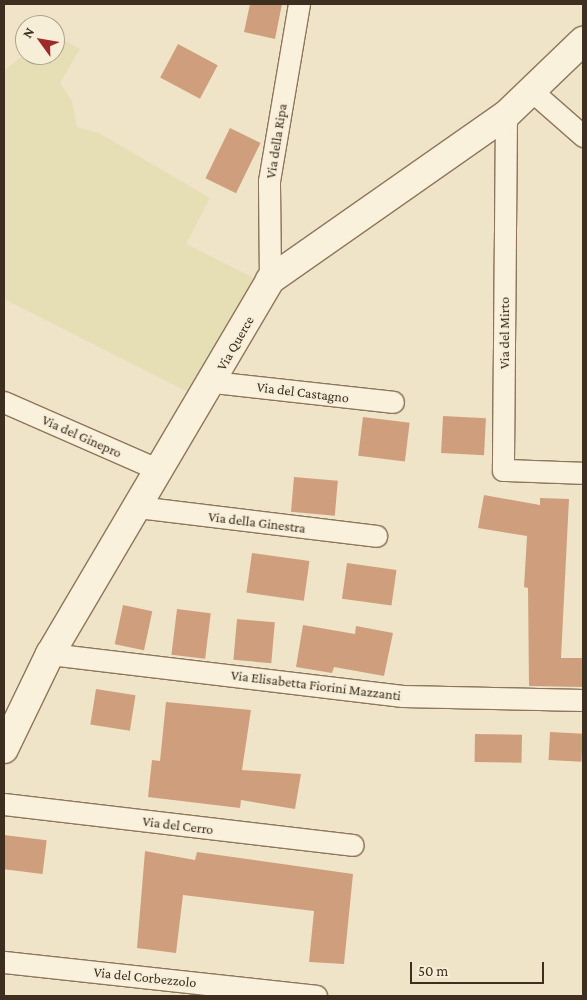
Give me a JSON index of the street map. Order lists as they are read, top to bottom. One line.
{"streets":{"street":["Via della Ripa","Via del Mirto","Via Querce","Via del Castagno","Via del Ginepro","Via della Ginestra","Via Elisabetta Fiorini Mazzanti","Via del Cerro","Via del Corbezzolo"]},"crossings":[["Via della Ripa","Via Querce"],["Via del Mirto","Via Querce"],["Via Querce","Via del Castagno"],["Via Querce","Via del Ginepro"],["Via Querce","Via della Ginestra"],["Via Querce","Via Elisabetta Fiorini Mazzanti"]],"scale_bar":"50 m","north":"top left"}
